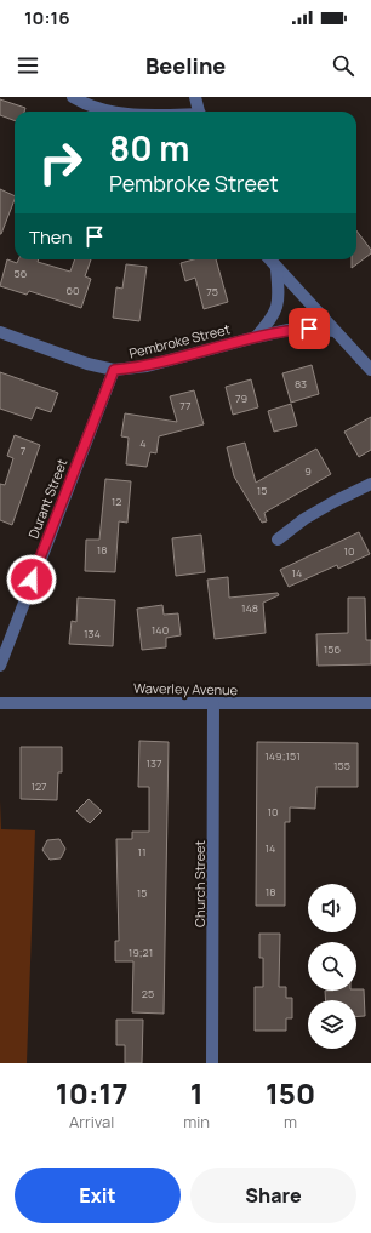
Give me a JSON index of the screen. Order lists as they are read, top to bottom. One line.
{"streets":{"street":["Pembroke Street","Durant Street","Waverley Avenue","Church Street"]},"crossings":[["Pembroke Street","Durant Street"],["Waverley Avenue","Church Street"]],"house_numbers":["56","60","75","83","79","77","4","7","9","15","12","18","10","14","148","140","134","156","149;151","137","155","127","10","14","11","18","15","19;21","25"],"page":{"status":"10:16","header":"Beeline","turn":["80 m","Pembroke Street"],"then":"Then","eta":["10:17","Arrival","1","min","150","m"],"buttons":["Exit","Share"]}}
